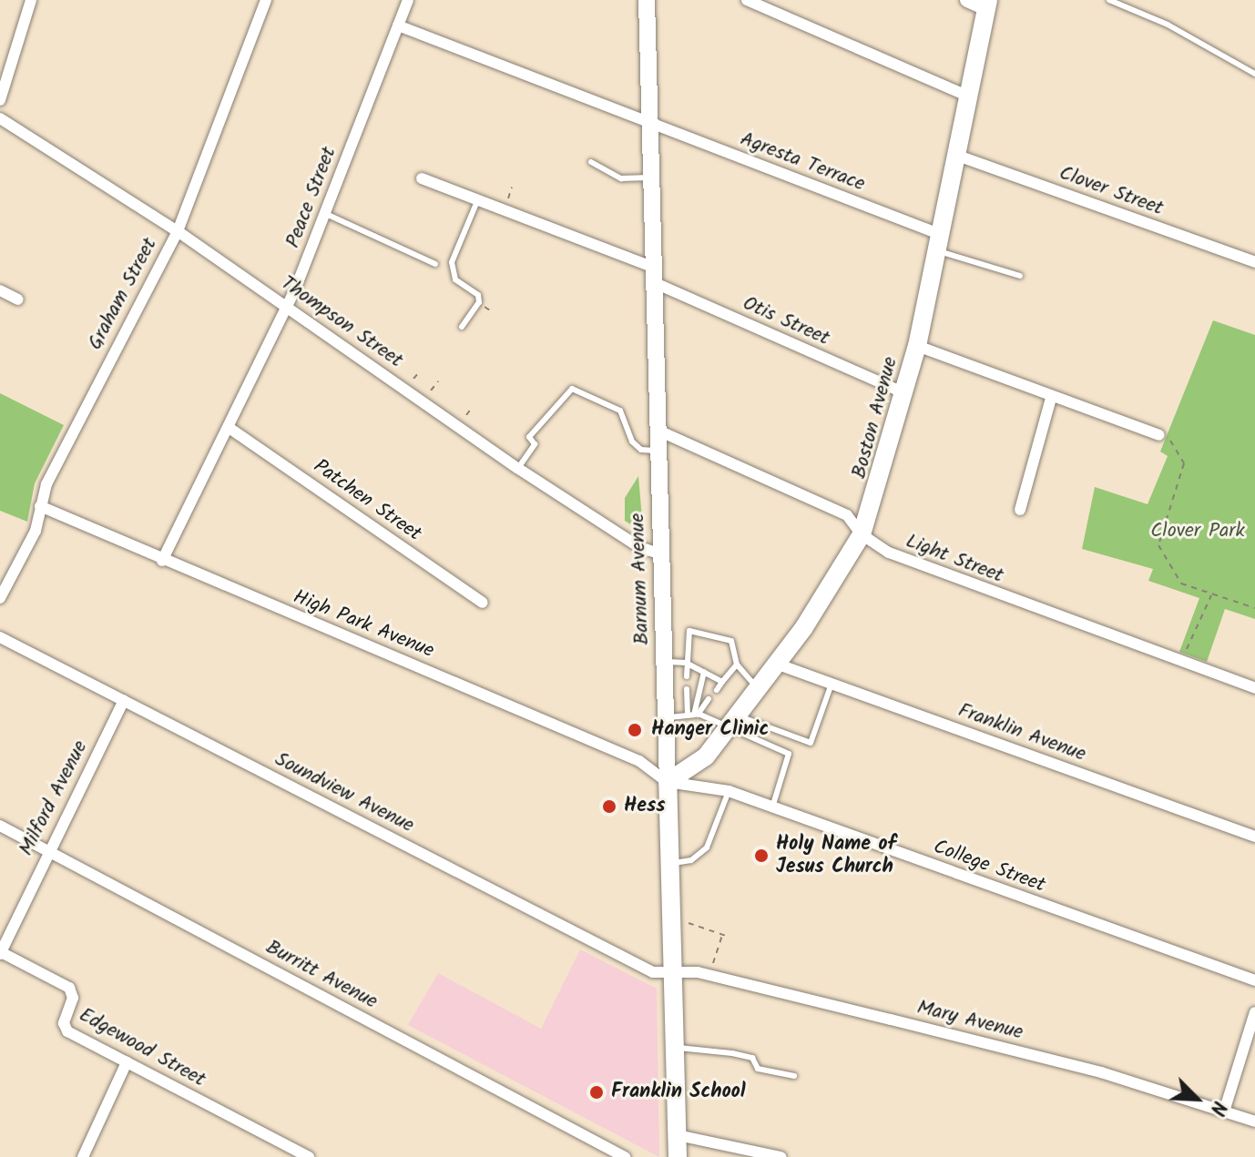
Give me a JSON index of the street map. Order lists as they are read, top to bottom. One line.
{"streets":{"main road":["Boston Avenue","Barnum Avenue"],"street":["Agresta Terrace","Clover Street","Peace Street","Graham Street","Otis Street","Thompson Street","Patchen Street","Light Street","High Park Avenue","Franklin Avenue","Soundview Avenue","Milford Avenue","College Street","Burritt Avenue","Mary Avenue","Edgewood Street"]},"crossings":[["Agresta Terrace","Peace Street"],["Agresta Terrace","Boston Avenue"],["Agresta Terrace","Barnum Avenue"],["Clover Street","Boston Avenue"],["Peace Street","Thompson Street"],["Peace Street","Patchen Street"],["Peace Street","High Park Avenue"],["Graham Street","Thompson Street"],["Graham Street","High Park Avenue"],["Otis Street","Boston Avenue"],["Otis Street","Barnum Avenue"],["Thompson Street","Barnum Avenue"],["Boston Avenue","Light Street"],["Boston Avenue","Barnum Avenue"],["Boston Avenue","High Park Avenue"],["Boston Avenue","Franklin Avenue"],["Boston Avenue","College Street"],["Light Street","Barnum Avenue"],["Barnum Avenue","High Park Avenue"],["Barnum Avenue","Soundview Avenue"],["Barnum Avenue","College Street"],["Barnum Avenue","Mary Avenue"],["High Park Avenue","College Street"],["Soundview Avenue","Milford Avenue"],["Soundview Avenue","Mary Avenue"],["Milford Avenue","Burritt Avenue"],["Milford Avenue","Edgewood Street"]],"parks":["Clover Park"],"places":["Hanger Clinic","Hess","Holy Name of Jesus Church","Franklin School"],"north":"bottom right"}
